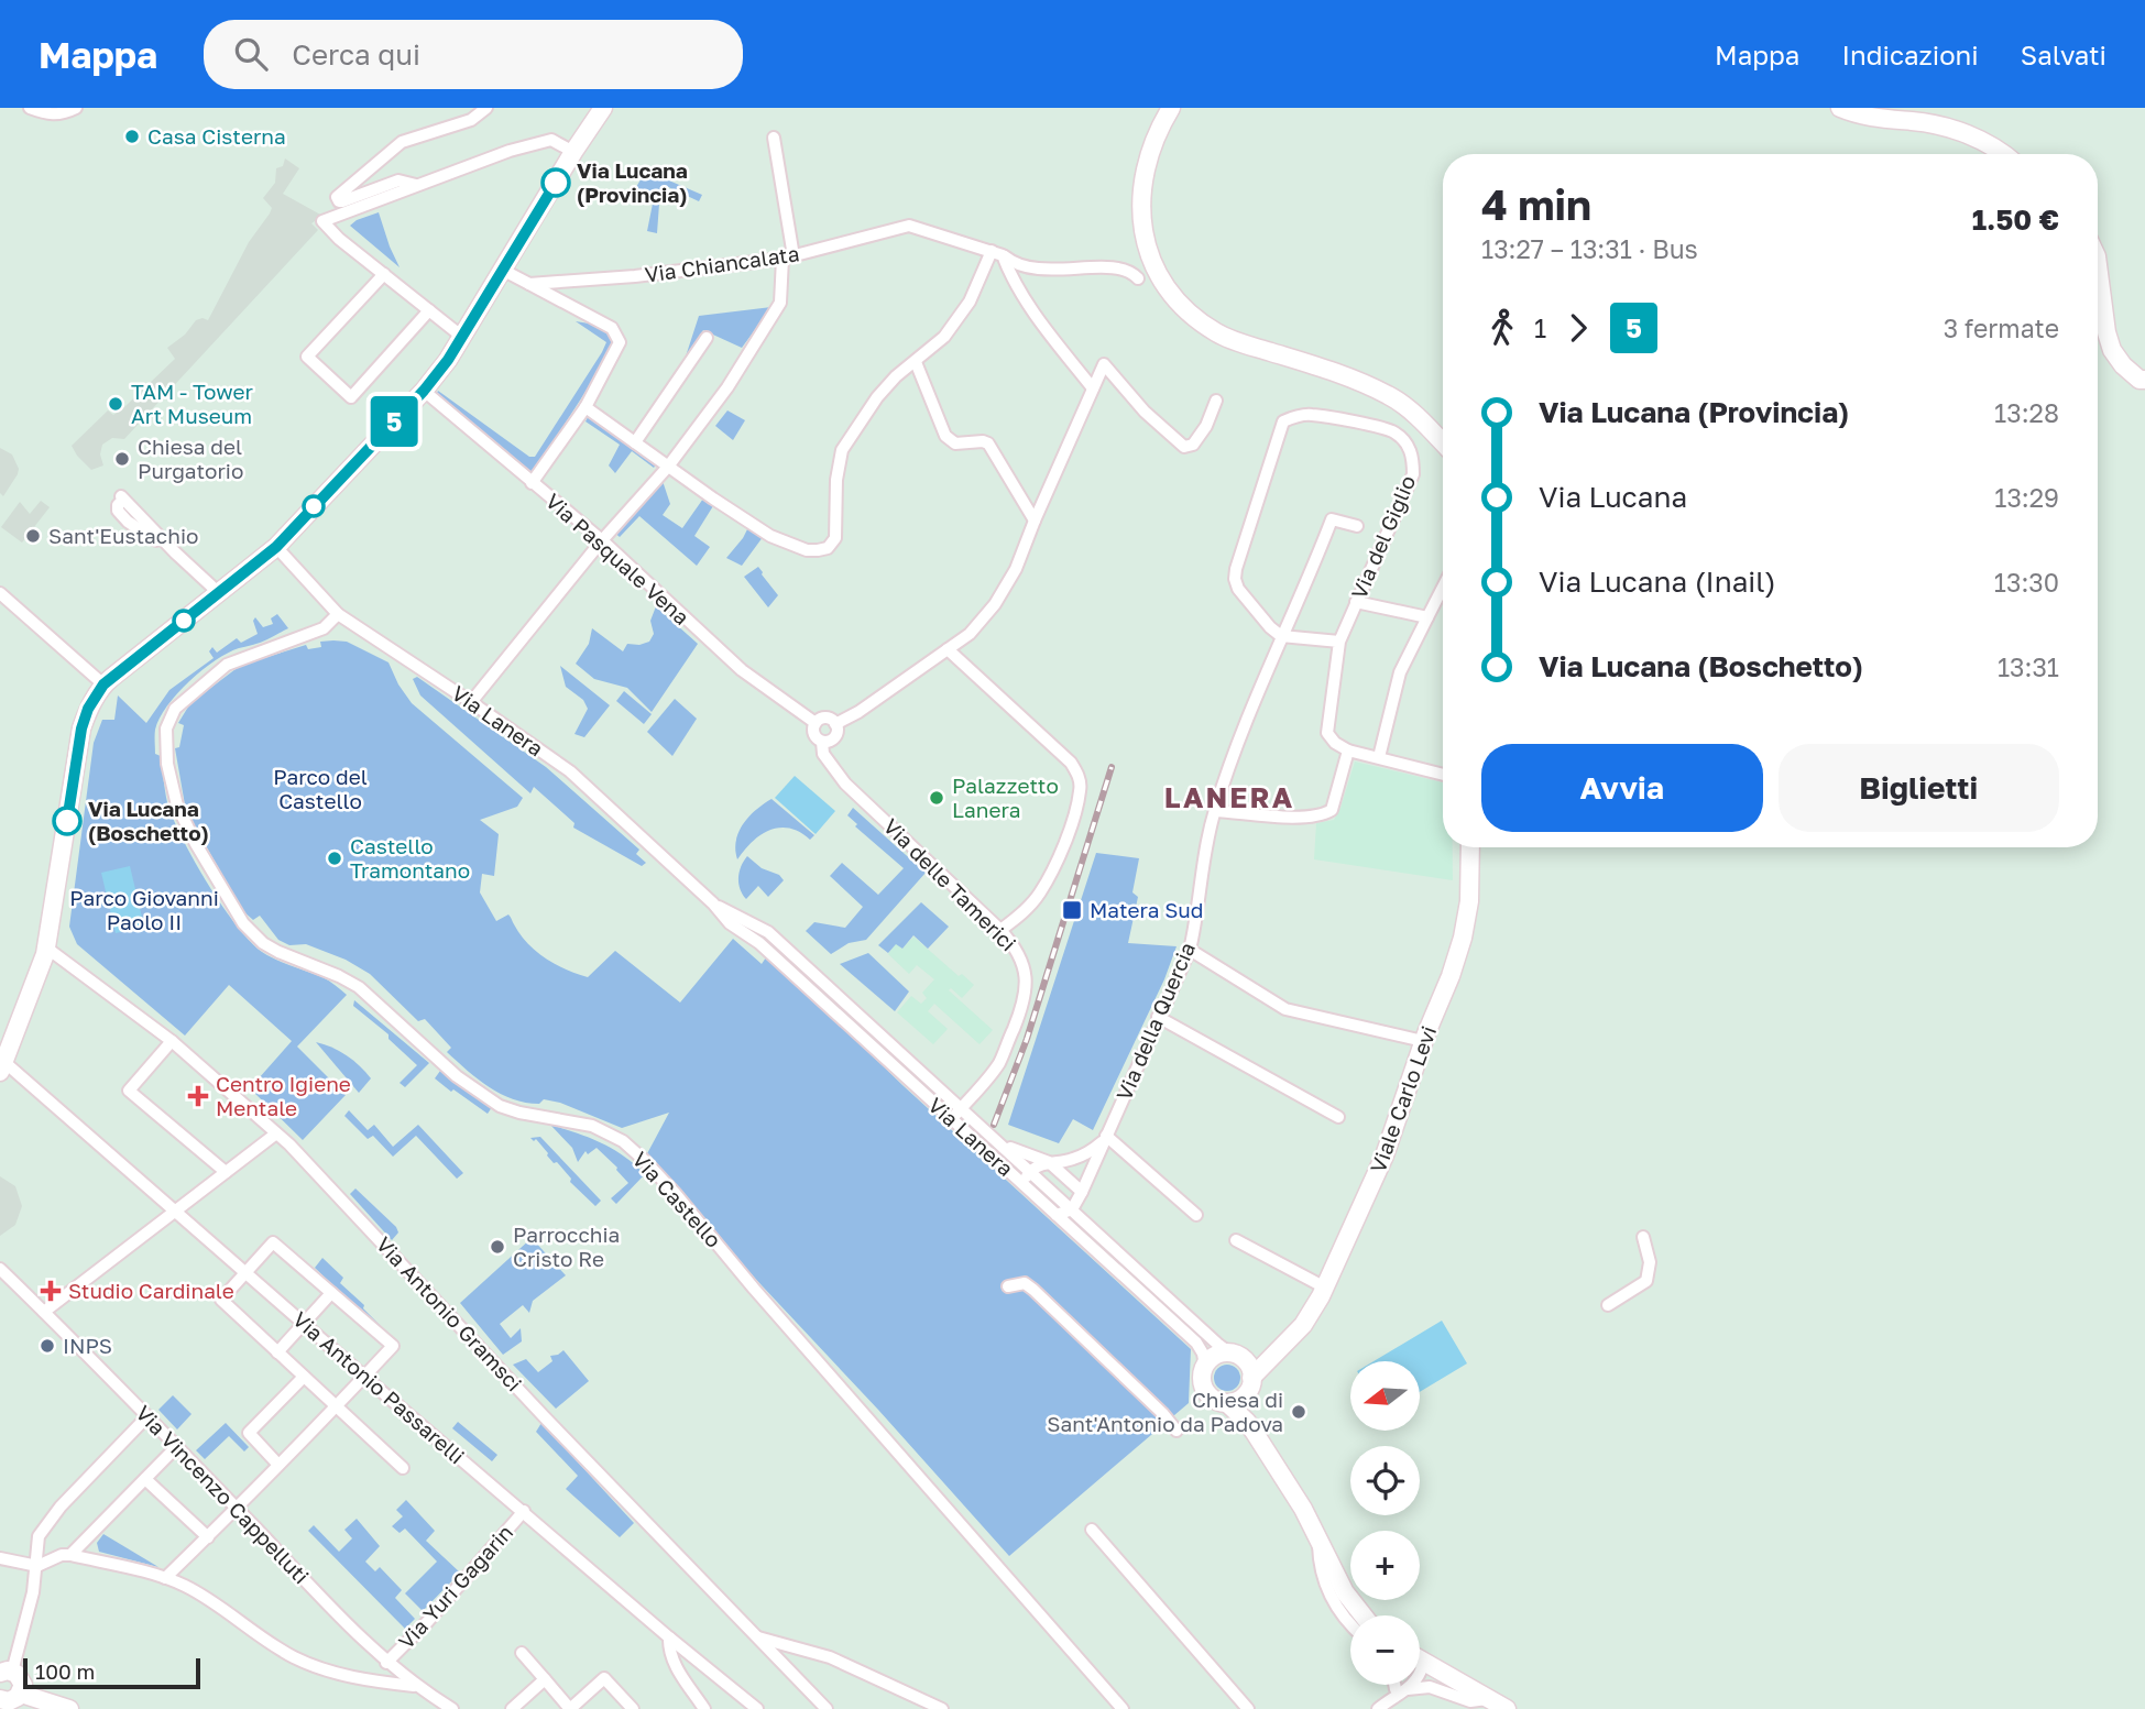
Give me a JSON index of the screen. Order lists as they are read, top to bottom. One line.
{"streets":{"main road":["Viale Carlo Levi"],"street":["Via Chiancalata","Via del Giglio","Via Pasquale Vena","Via Lanera","Via delle Tamerici","Via della Quercia","Via Castello","Via Antonio Gramsci","Via Antonio Passarelli","Via Vincenzo Cappelluti","Via Yuri Gagarin"]},"crossings":[["Via del Giglio","Via della Quercia"],["Via Pasquale Vena","Via delle Tamerici"],["Via Lanera","Via delle Tamerici"],["Via Lanera","Via della Quercia"],["Via Lanera","Viale Carlo Levi"],["Via Lanera","Via Castello"],["Via Antonio Passarelli","Via Yuri Gagarin"],["Via Vincenzo Cappelluti","Via Yuri Gagarin"]],"districts":["LANERA"],"parks":["Parco del Castello","Parco Giovanni Paolo II"],"places":{"other":["Casa Cisterna","Via Lucana (Provincia)","TAM - Tower Art Museum","Chiesa del Purgatorio","Sant'Eustachio","Palazzetto Lanera","Via Lucana (Boschetto)","Castello Tramontano","Parrocchia Cristo Re","INPS","Chiesa di Sant'Antonio da Padova"],"transit":["Matera Sud"],"health":["Centro Igiene Mentale","Studio Cardinale"]},"lines":["bus line 5"],"scale_bar":"100 m","north":"left","page":{"header":"Mappa","search":"Cerca qui","nav":["Mappa","Indicazioni","Salvati"],"on_map":"5","heading":["4 min","13:27 – 13:31 · Bus","1.50 €"],"legs":["1","5","3 fermate"],"list":[{"name":"Via Lucana (Provincia)","value":"13:28"},{"name":"Via Lucana","value":"13:29"},{"name":"Via Lucana (Inail)","value":"13:30"},{"name":"Via Lucana (Boschetto)","value":"13:31"}],"buttons":["Avvia","Biglietti"],"map_buttons":["+","−"],"scale":"100 m"}}
